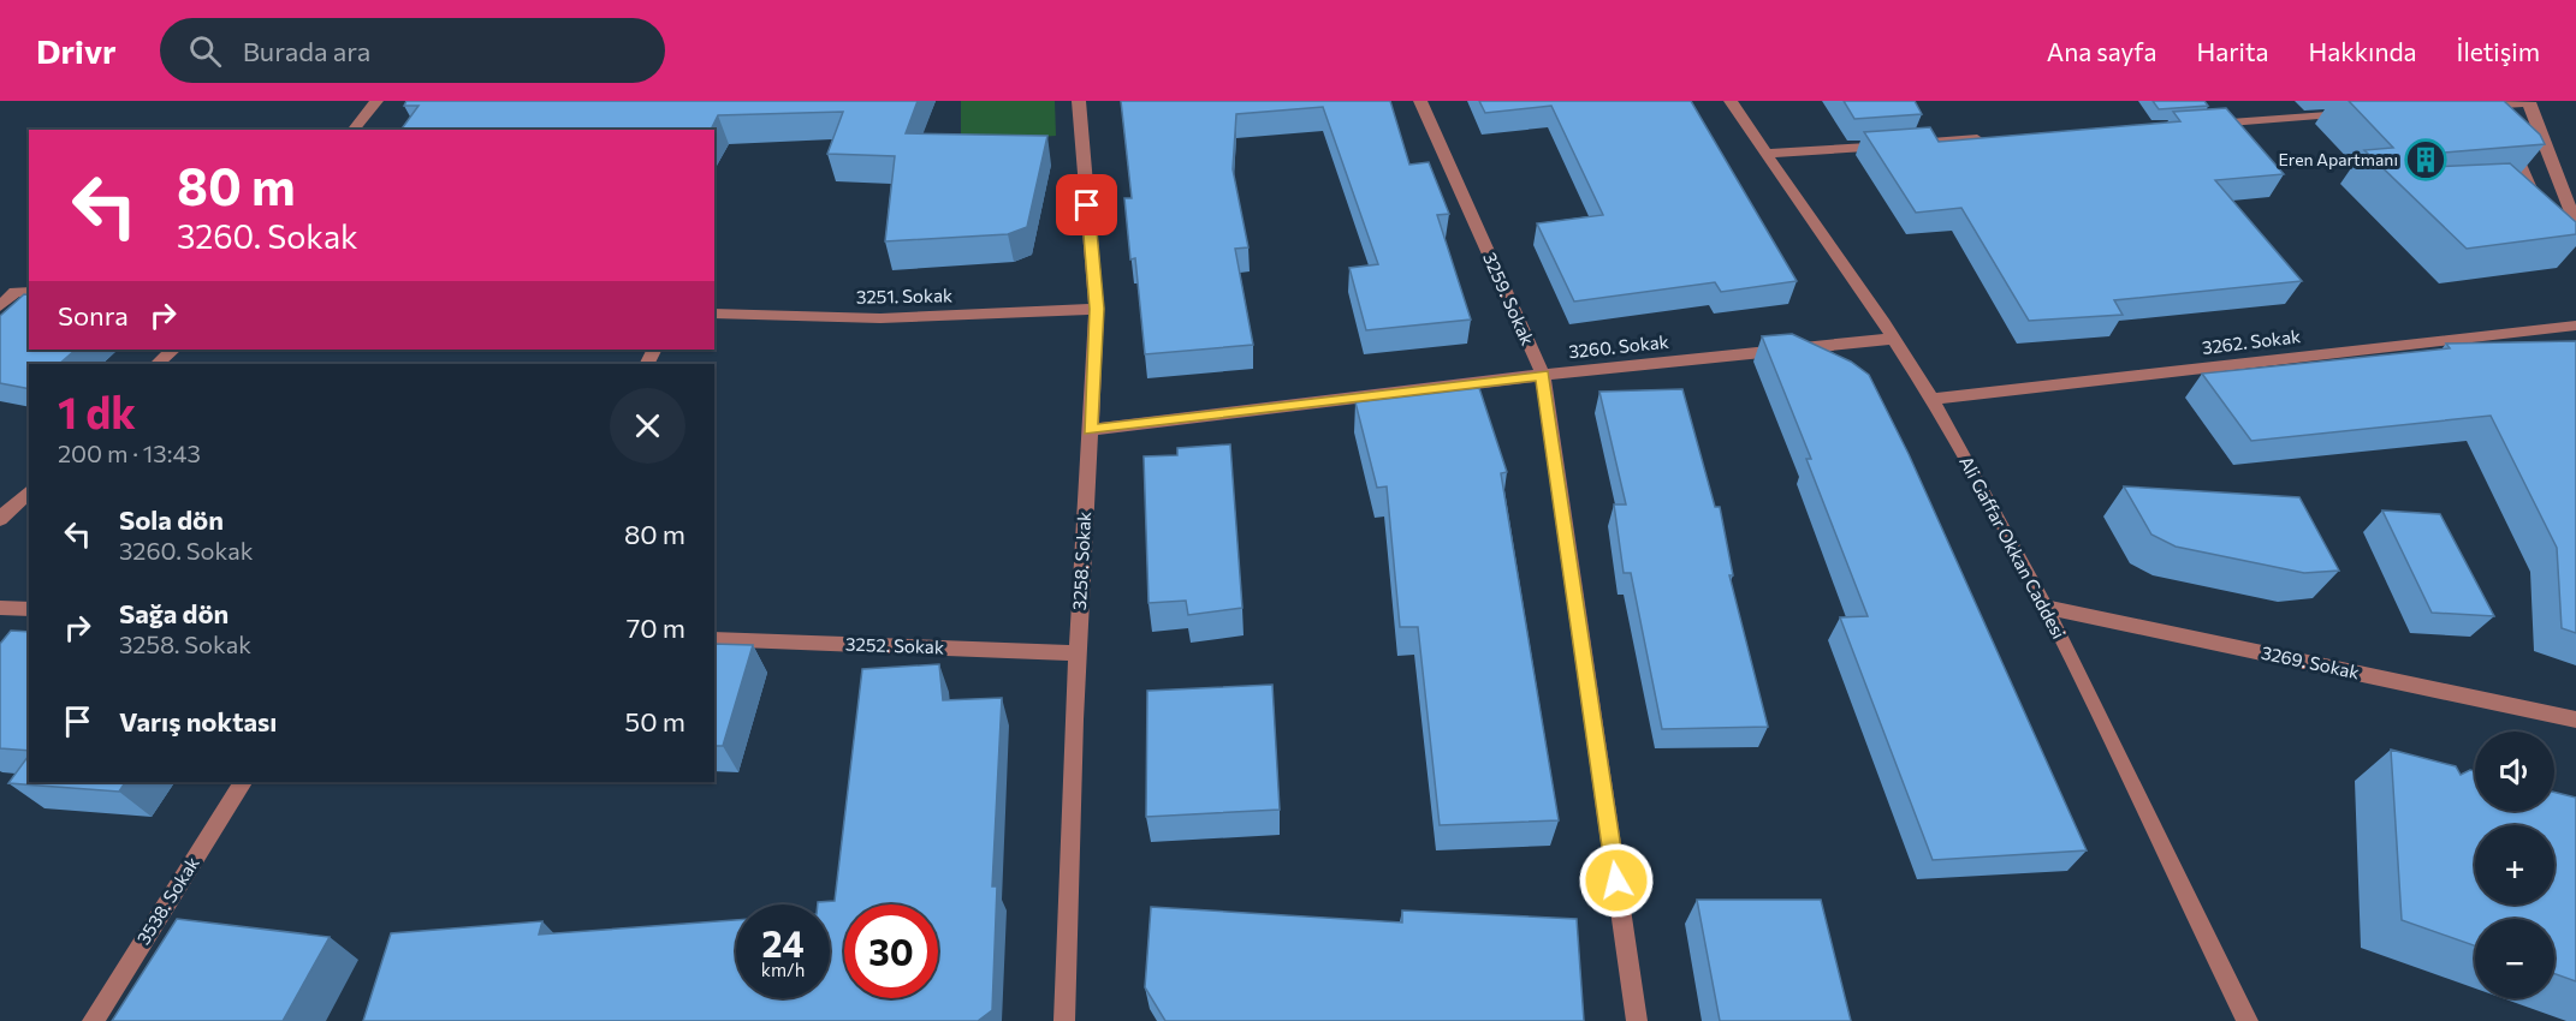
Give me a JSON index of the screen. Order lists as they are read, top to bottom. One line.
{"streets":{"street":["3251. Sokak","3259. Sokak","3262. Sokak","3260. Sokak","Ali Gaffar Okkan Caddesi","3258. Sokak","3252. Sokak","3269. Sokak","3538. Sokak"]},"crossings":[["3251. Sokak","3258. Sokak"],["3259. Sokak","3260. Sokak"],["3262. Sokak","Ali Gaffar Okkan Caddesi"],["3260. Sokak","Ali Gaffar Okkan Caddesi"],["3260. Sokak","3258. Sokak"],["Ali Gaffar Okkan Caddesi","3269. Sokak"],["3258. Sokak","3252. Sokak"]],"places":{"building":["Eren Apartmanı"]},"page":{"header":"Drivr","search":"Burada ara","nav":["Ana sayfa","Harita","Hakkında","İletişim"],"turn":["80 m","3260. Sokak"],"then":"Sonra","heading":["1 dk","200 m · 13:43"],"list":[{"name":"Sola dön","note":"3260. Sokak","value":"80 m"},{"name":"Sağa dön","note":"3258. Sokak","value":"70 m"},{"name":"Varış noktası","value":"50 m"}],"map_buttons":["+","−"],"speed":"24 km/h","limit":"30"}}
